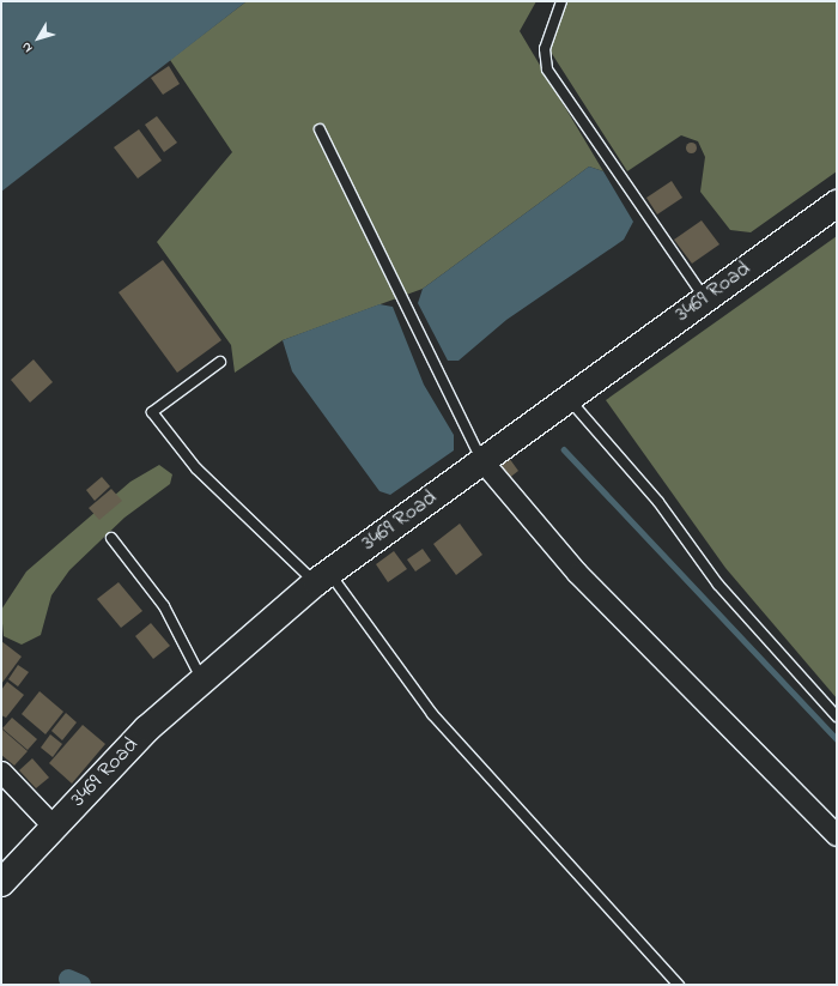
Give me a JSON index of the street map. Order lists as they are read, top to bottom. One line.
{"streets":{"street":["3469 Road"]},"north":"bottom left"}
